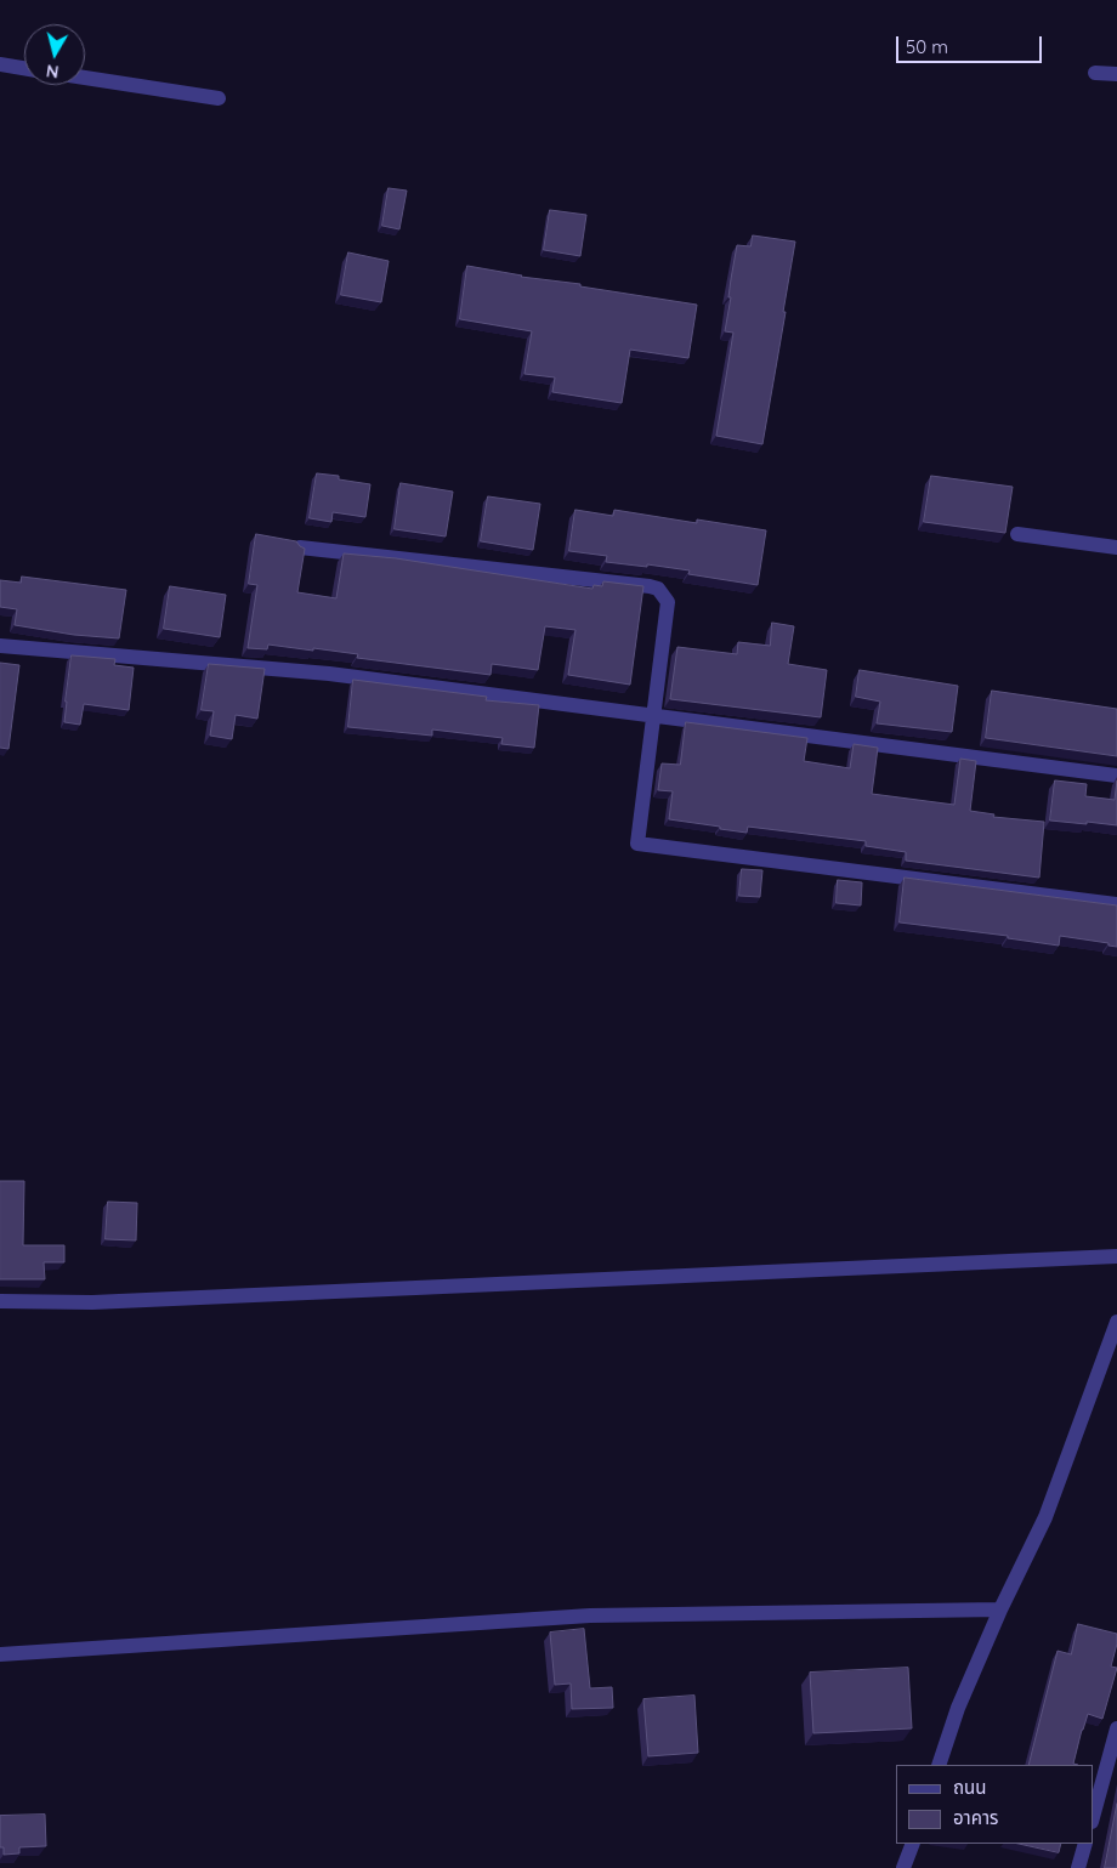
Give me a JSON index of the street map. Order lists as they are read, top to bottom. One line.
{"legend":["ถนน","อาคาร"],"scale_bar":"50 m","north":"bottom"}
